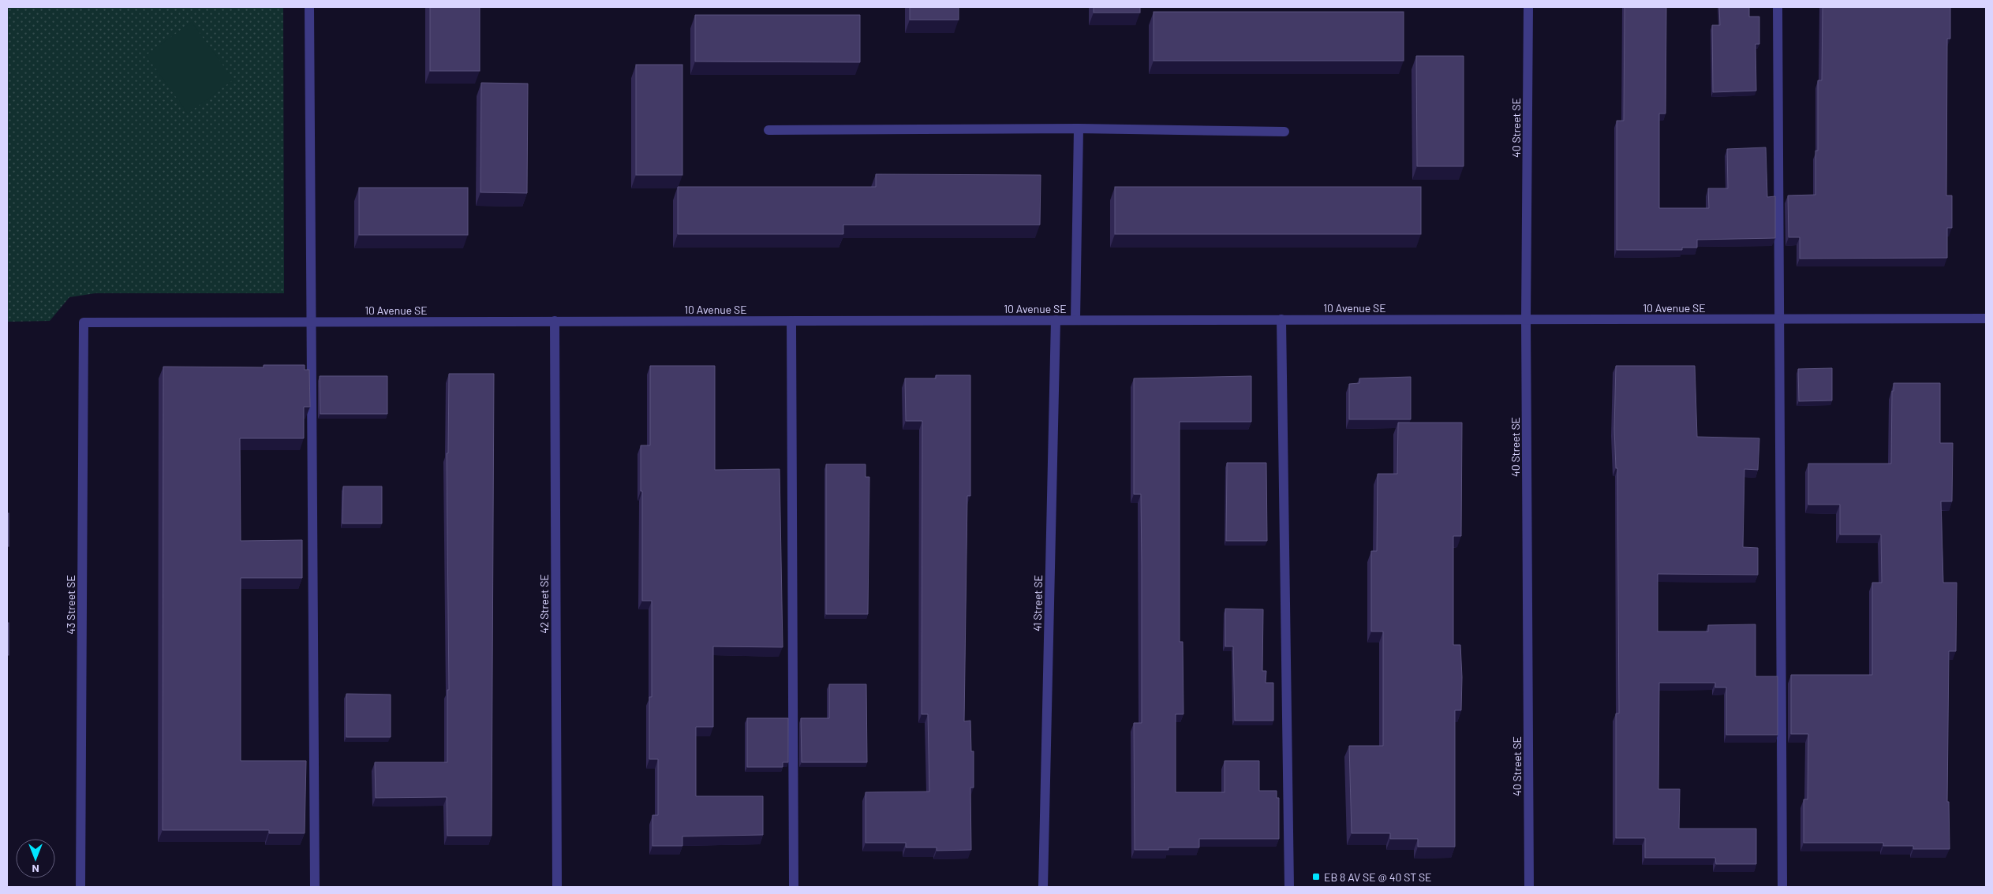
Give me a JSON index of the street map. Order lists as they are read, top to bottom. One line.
{"streets":{"street":["40 Street SE","10 Avenue SE","41 Street SE","42 Street SE","43 Street SE"]},"crossings":[["40 Street SE","10 Avenue SE"],["10 Avenue SE","41 Street SE"],["10 Avenue SE","42 Street SE"],["10 Avenue SE","43 Street SE"]],"places":{"transit":["EB 8 AV SE @ 40 ST SE"]},"north":"bottom"}
